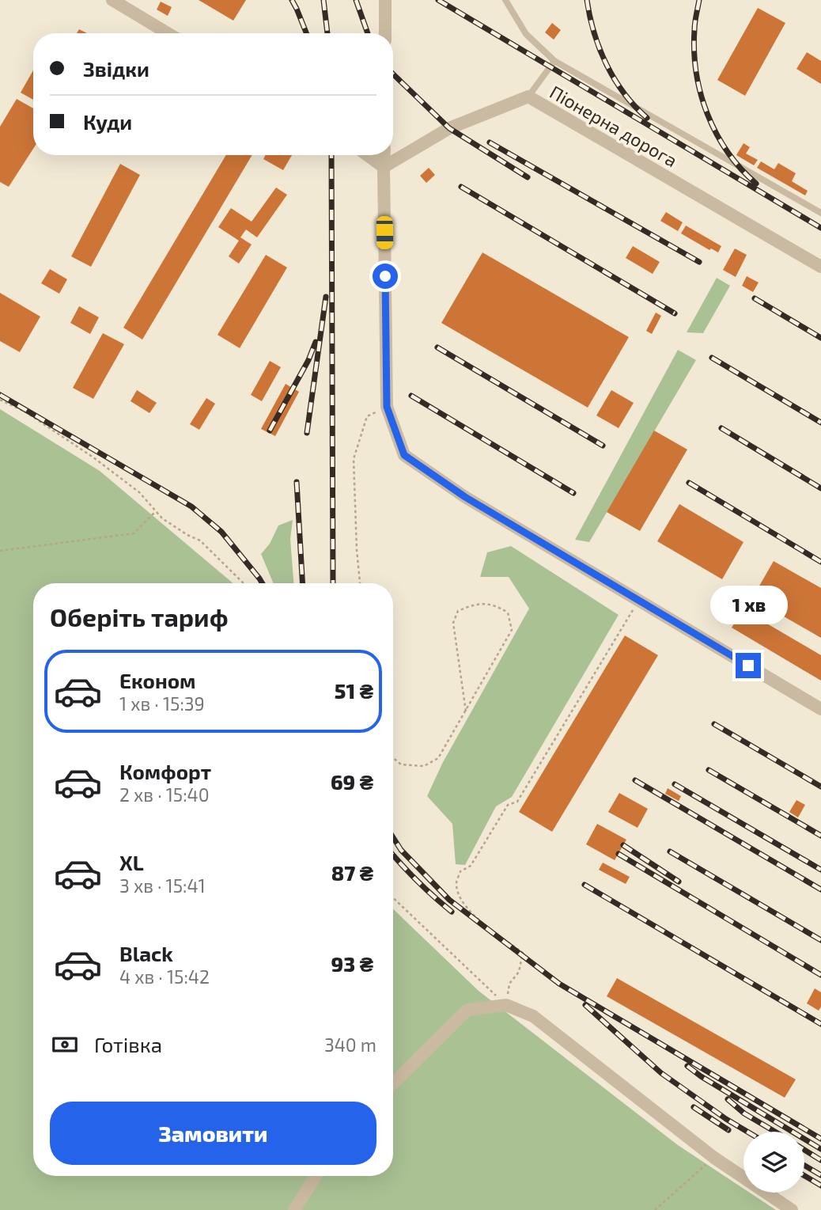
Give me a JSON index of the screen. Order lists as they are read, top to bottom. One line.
{"streets":{"street":["Піонерна дорога"]},"page":{"banner":["Звідки","Куди"],"heading":"Оберіть тариф","bubble":"1 хв","list":[{"name":"Економ","note":"1 хв · 15:39","value":"51 ₴"},{"name":"Комфорт","note":"2 хв · 15:40","value":"69 ₴"},{"name":"XL","note":"3 хв · 15:41","value":"87 ₴"},{"name":"Black","note":"4 хв · 15:42","value":"93 ₴"}],"pay":["Готівка","340 m"],"buttons":"Замовити"}}
